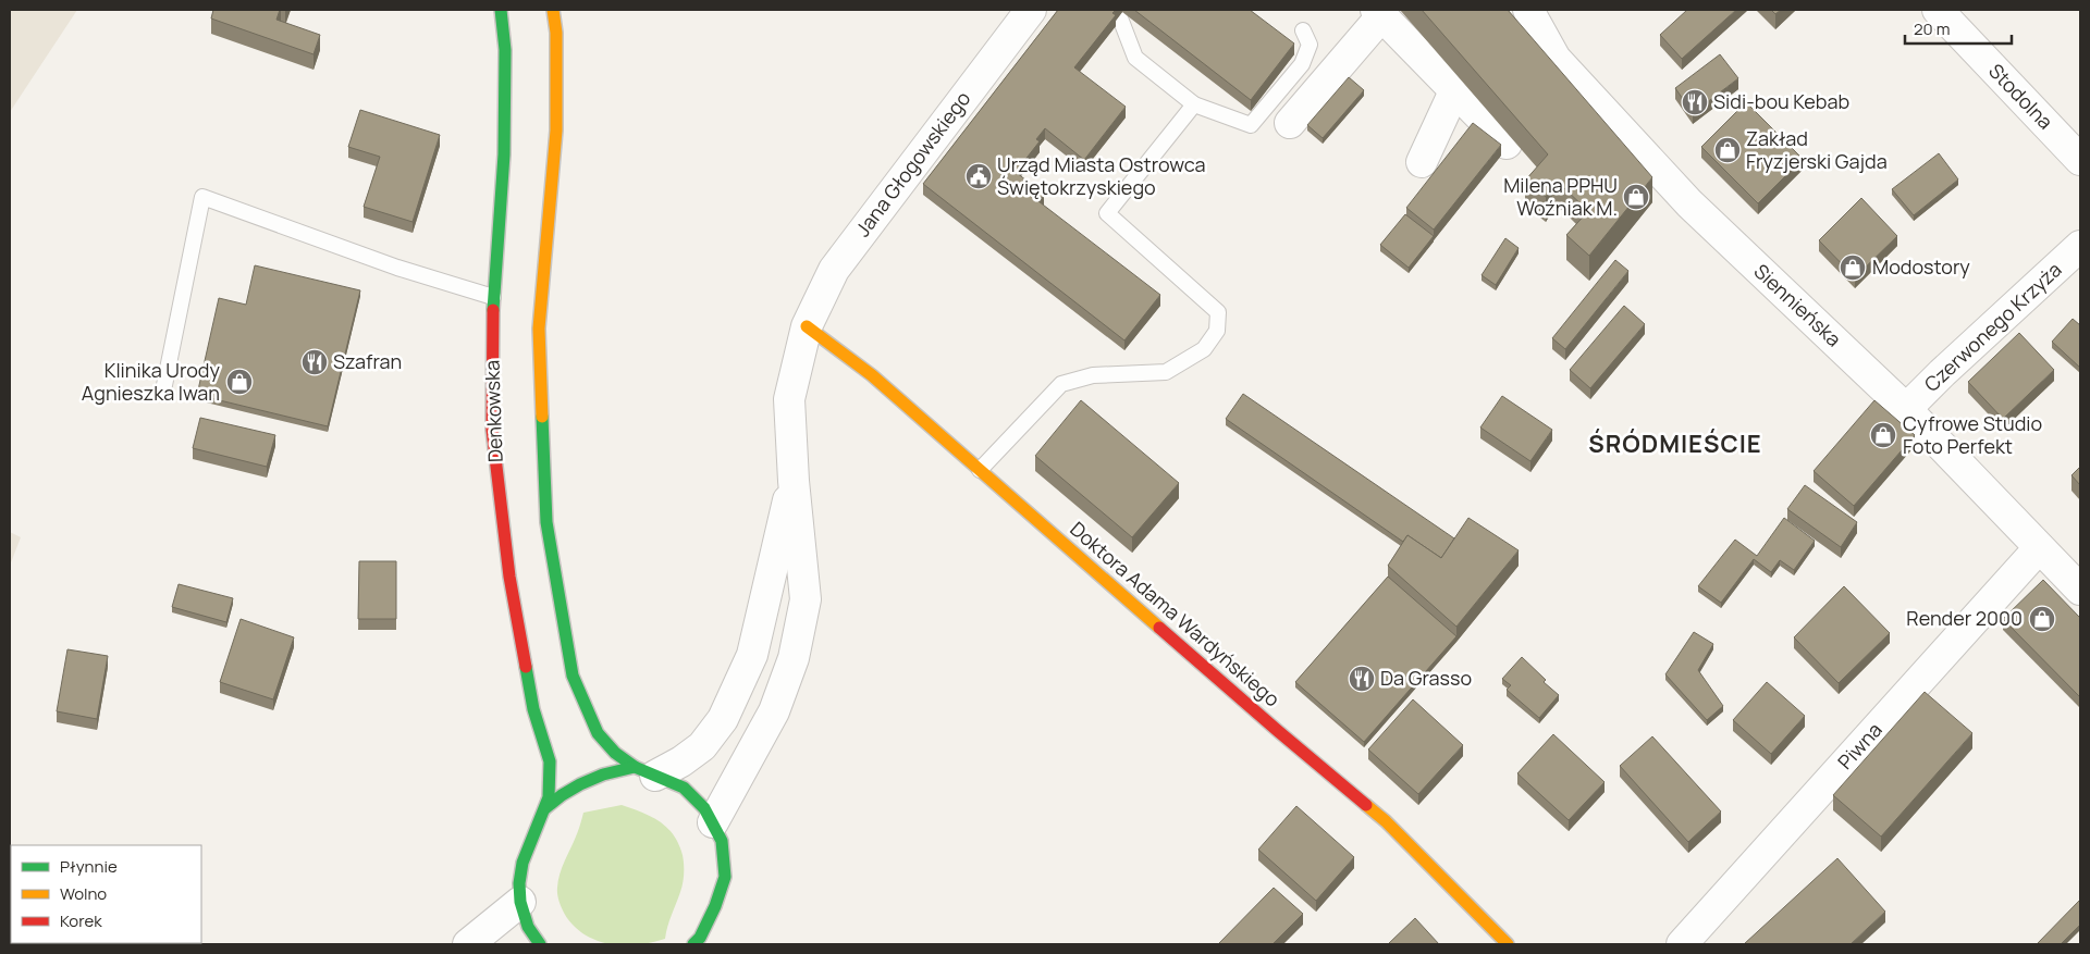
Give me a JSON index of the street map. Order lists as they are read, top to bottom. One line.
{"streets":{"main road":["Denkowska","Doktora Adama Wardyńskiego"],"street":["Stodolna","Jana Głogowskiego","Siennieńska","Czerwonego Krzyża","Piwna"]},"crossings":[["Jana Głogowskiego","Doktora Adama Wardyńskiego"],["Siennieńska","Czerwonego Krzyża"],["Siennieńska","Piwna"]],"districts":["ŚRÓDMIEŚCIE"],"places":{"restaurant":["Sidi-bou Kebab","Szafran","Da Grasso"],"shop":["Zakład Fryzjerski Gajda","Milena PPHU Woźniak M.","Modostory","Klinika Urody Agnieszka Iwan","Cyfrowe Studio Foto Perfekt","Render 2000"],"public building":["Urząd Miasta Ostrowca Świętokrzyskiego"]},"legend":["Płynnie","Wolno","Korek"],"scale_bar":"20 m"}
